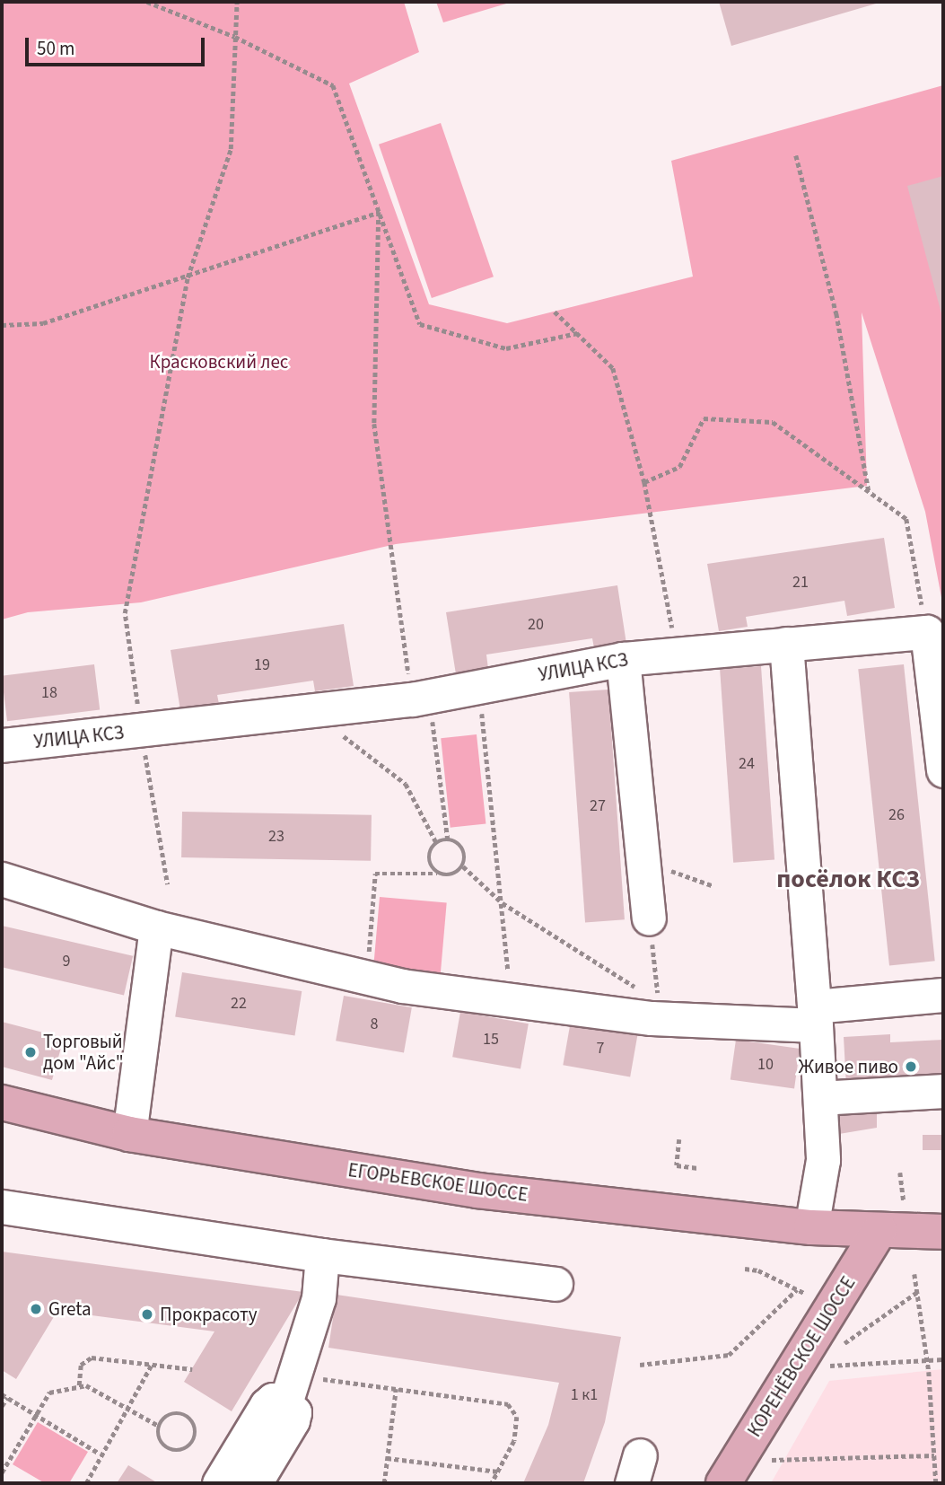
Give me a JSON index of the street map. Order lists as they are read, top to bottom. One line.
{"streets":{"main road":["ЕГОРЬЕВСКОЕ ШОССЕ","КОРЕНЁВСКОЕ ШОССЕ"],"street":["УЛИЦА КСЗ"]},"crossings":[["ЕГОРЬЕВСКОЕ ШОССЕ","КОРЕНЁВСКОЕ ШОССЕ"]],"districts":["посёлок КСЗ"],"parks":["Красковский лес"],"places":["Торговый дом \"Айс\"","Живое пиво","Greta","Прокрасоту"],"house_numbers":["21","20","19","18","24","27","26","23","9","22","8","15","7","10","1 к1"],"scale_bar":"50 m"}
